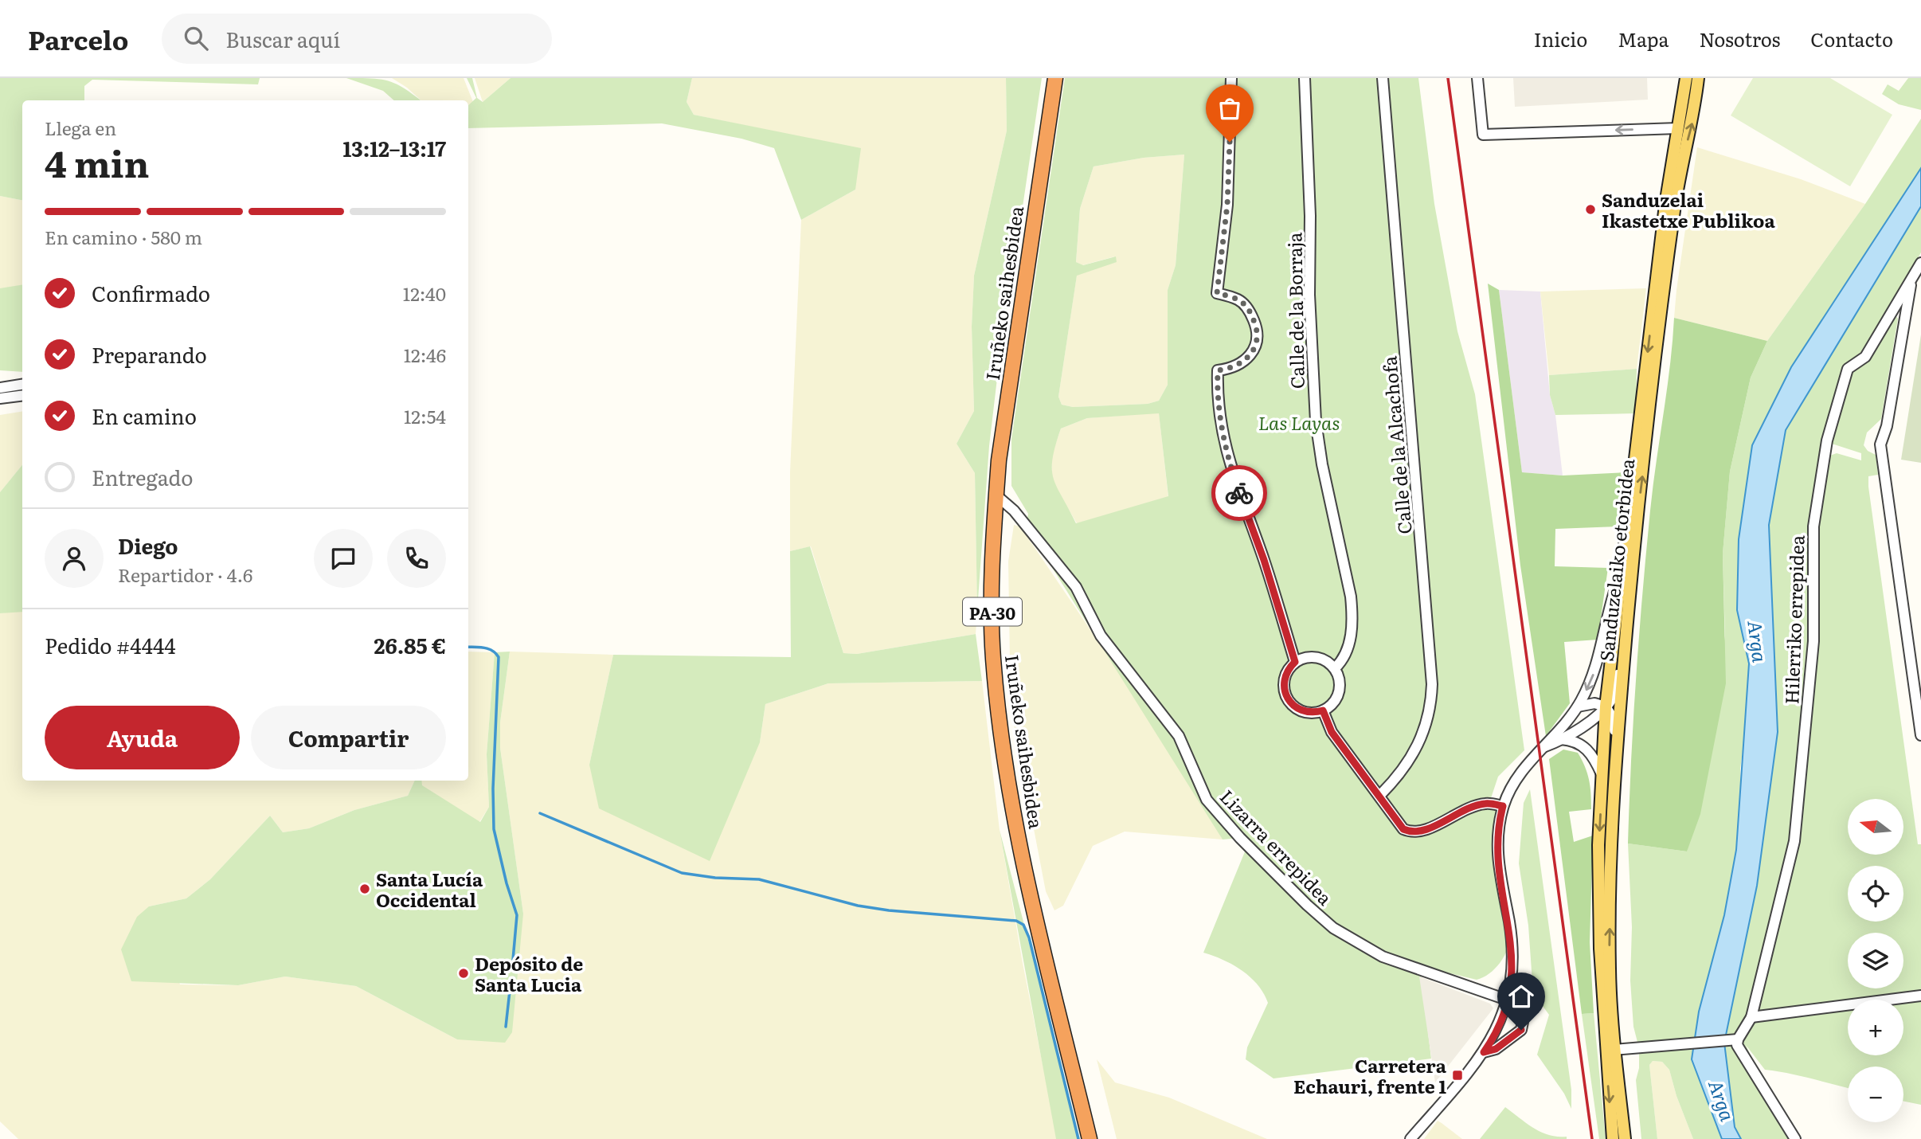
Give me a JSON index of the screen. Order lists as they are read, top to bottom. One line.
{"streets":{"highway":["Iruñeko saihesbidea","PA-30"],"main road":["Sanduzelaiko etorbidea"],"street":["Calle de la Borraja","Calle de la Alcachofa","Hilerriko errepidea","Lizarra errepidea"]},"crossings":[["Iruñeko saihesbidea","Lizarra errepidea"]],"water":["Arga"],"parks":["Las Layas"],"places":{"other":["Sanduzelai Ikastetxe Publikoa","Santa Lucía Occidental","Depósito de Santa Lucia"],"transit":["Carretera Echauri, frente 1"]},"north":"left","page":{"header":"Parcelo","search":"Buscar aquí","nav":["Inicio","Mapa","Nosotros","Contacto"],"heading":["4 min","Llega en","13:12–13:17"],"panel":["Diego","Repartidor · 4.6","Pedido #4444","26.85 €"],"bar":"En camino · 580 m","list":[["Confirmado","12:40"],["Preparando","12:46"],["En camino","12:54"],"Entregado"],"buttons":["Ayuda","Compartir"],"map_buttons":["+","−"]}}
